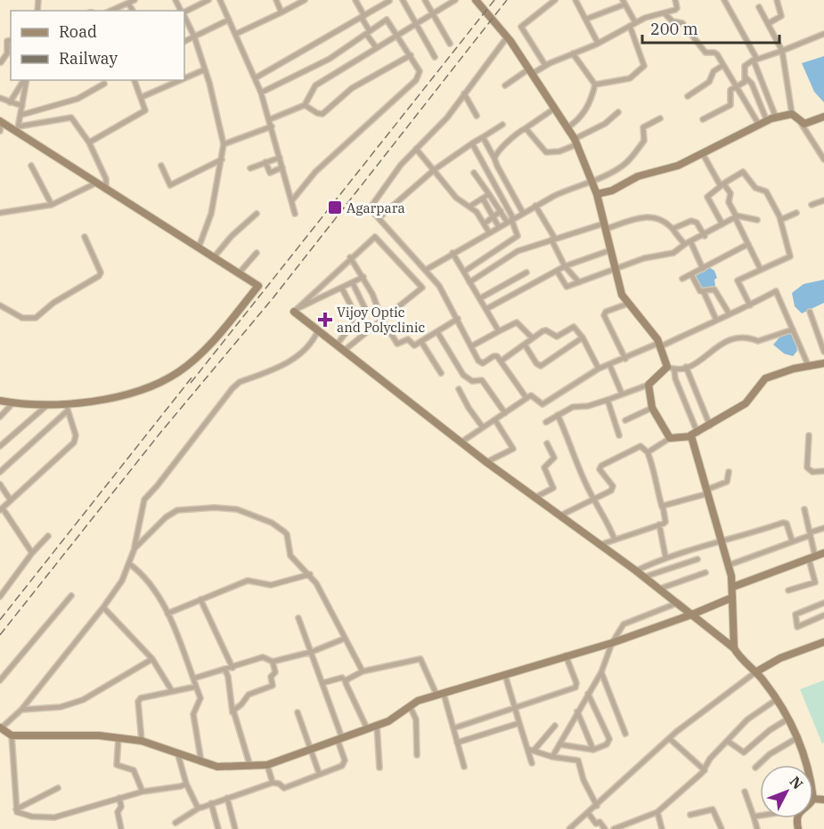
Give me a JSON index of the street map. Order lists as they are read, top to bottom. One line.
{"places":{"transit":["Agarpara"],"health":["Vijoy Optic and Polyclinic"]},"legend":["Road","Railway"],"scale_bar":"200 m","north":"top right"}
